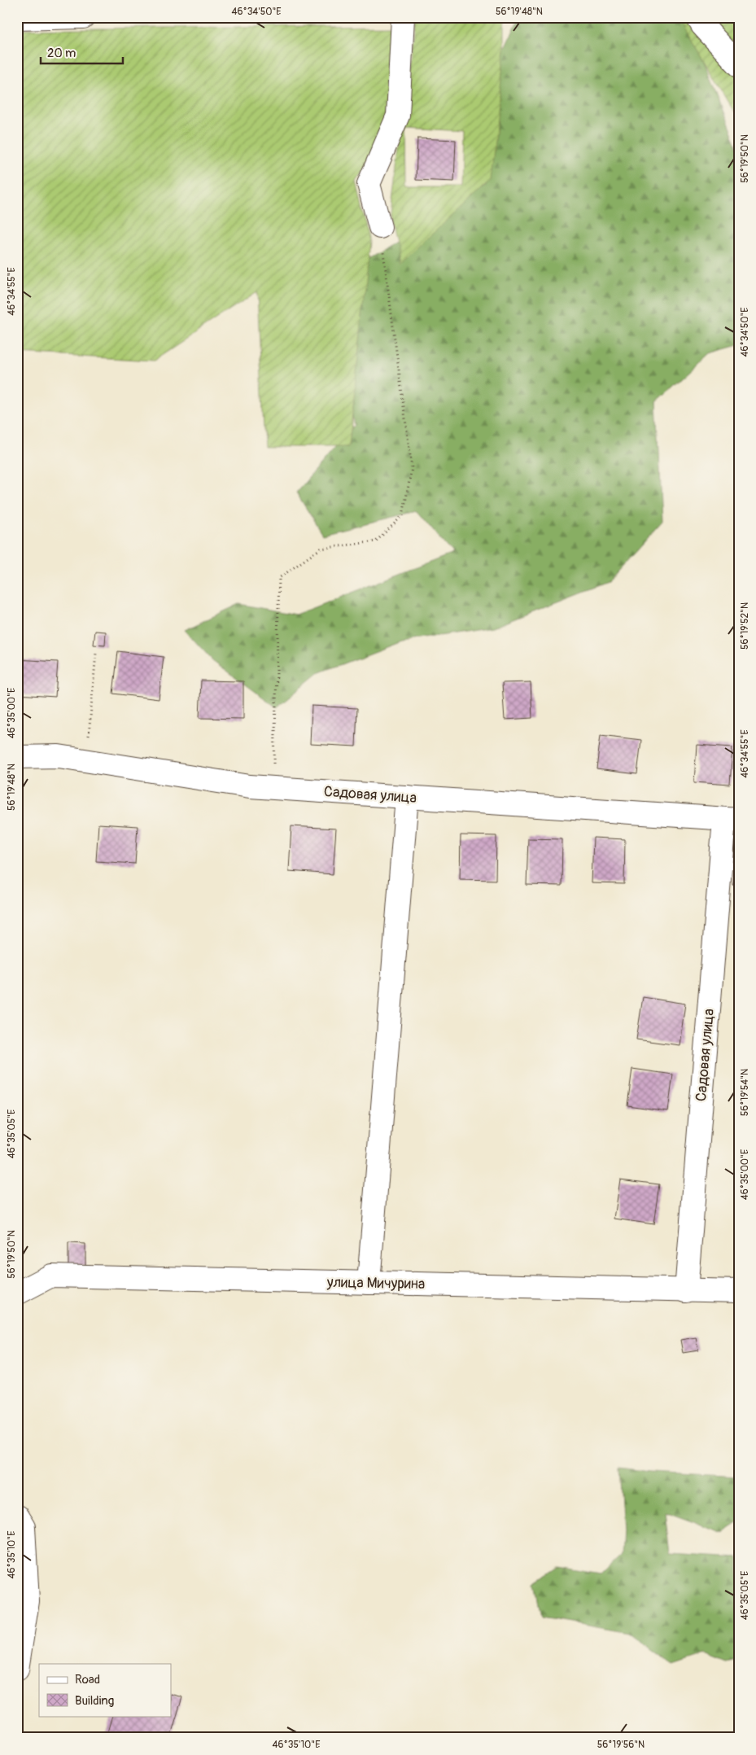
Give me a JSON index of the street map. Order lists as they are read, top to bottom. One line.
{"streets":{"street":["Садовая улица","улица Мичурина"]},"crossings":[["Садовая улица","улица Мичурина"]],"legend":["Road","Building"],"scale_bar":"20 m","coordinates":["46°34'50\"E","56°19'48\"N","56°19'50\"N","46°34'55\"E","56°19'52\"N","46°35'00\"E","56°19'54\"N","46°35'05\"E","46°35'10\"E","56°19'56\"N"]}
